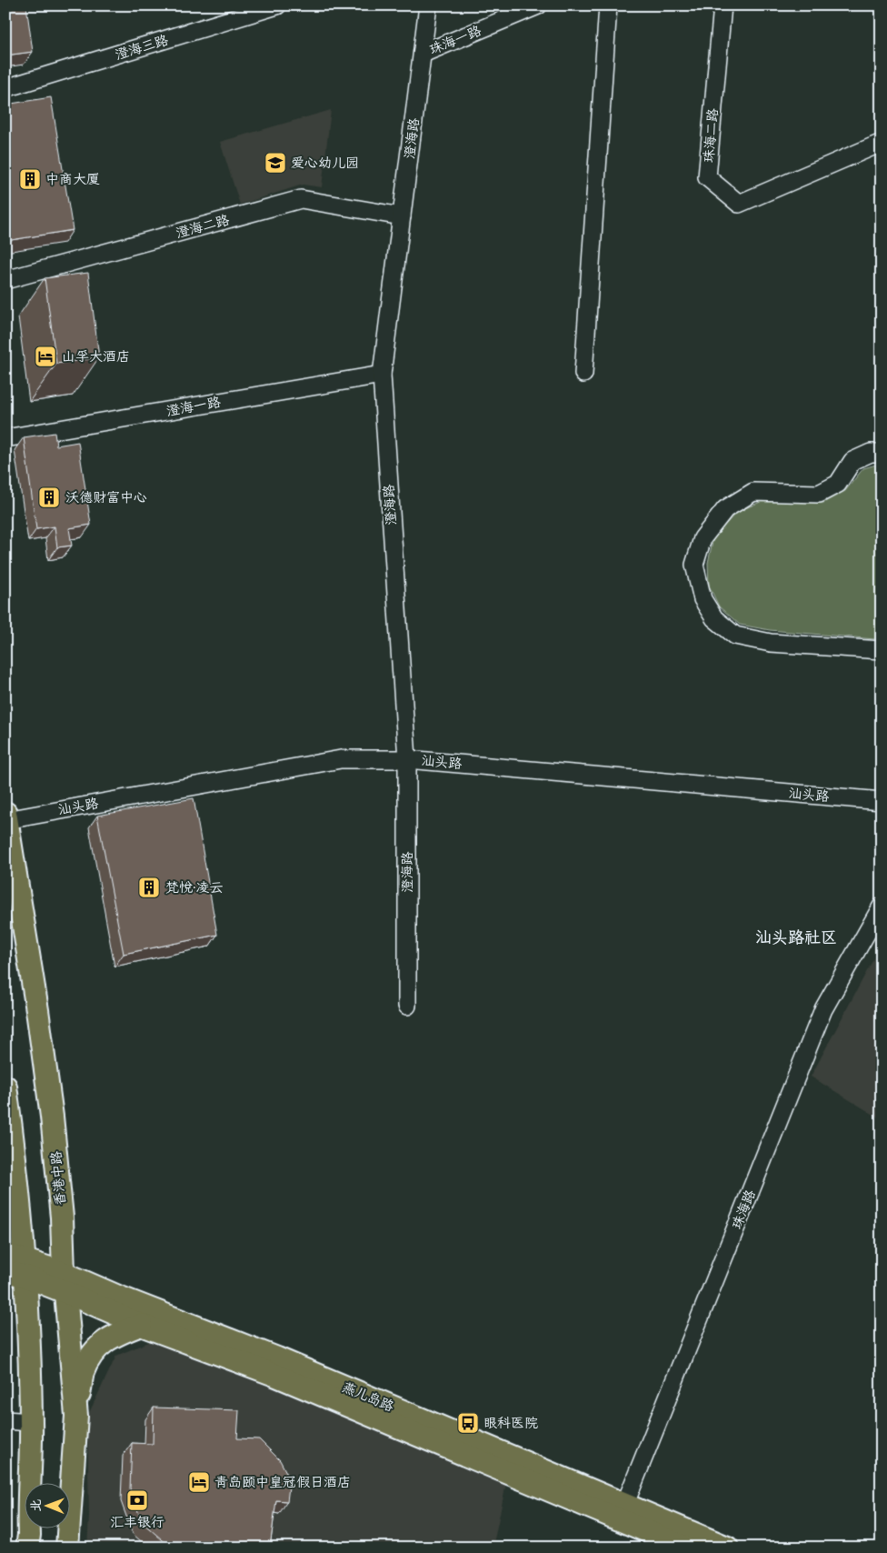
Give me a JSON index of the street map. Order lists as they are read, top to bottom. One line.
{"streets":{"main road":["香港中路","燕儿岛路"],"street":["珠海一路","澄海三路","珠海二路","澄海路","澄海二路","澄海一路","汕头路","珠海路"]},"crossings":[["珠海一路","澄海路"],["澄海路","澄海二路"],["澄海路","澄海一路"],["澄海路","汕头路"],["汕头路","香港中路"],["香港中路","燕儿岛路"],["珠海路","燕儿岛路"]],"districts":["汕头路社区"],"places":{"school or university":["爱心幼儿园"],"building":["中商大厦","沃德财富中心","梵悦·凌云"],"hotel":["山孚大酒店","青岛颐中皇冠假日酒店"],"bus stop":["眼科医院"],"bank":["汇丰银行"]},"north":"left"}
